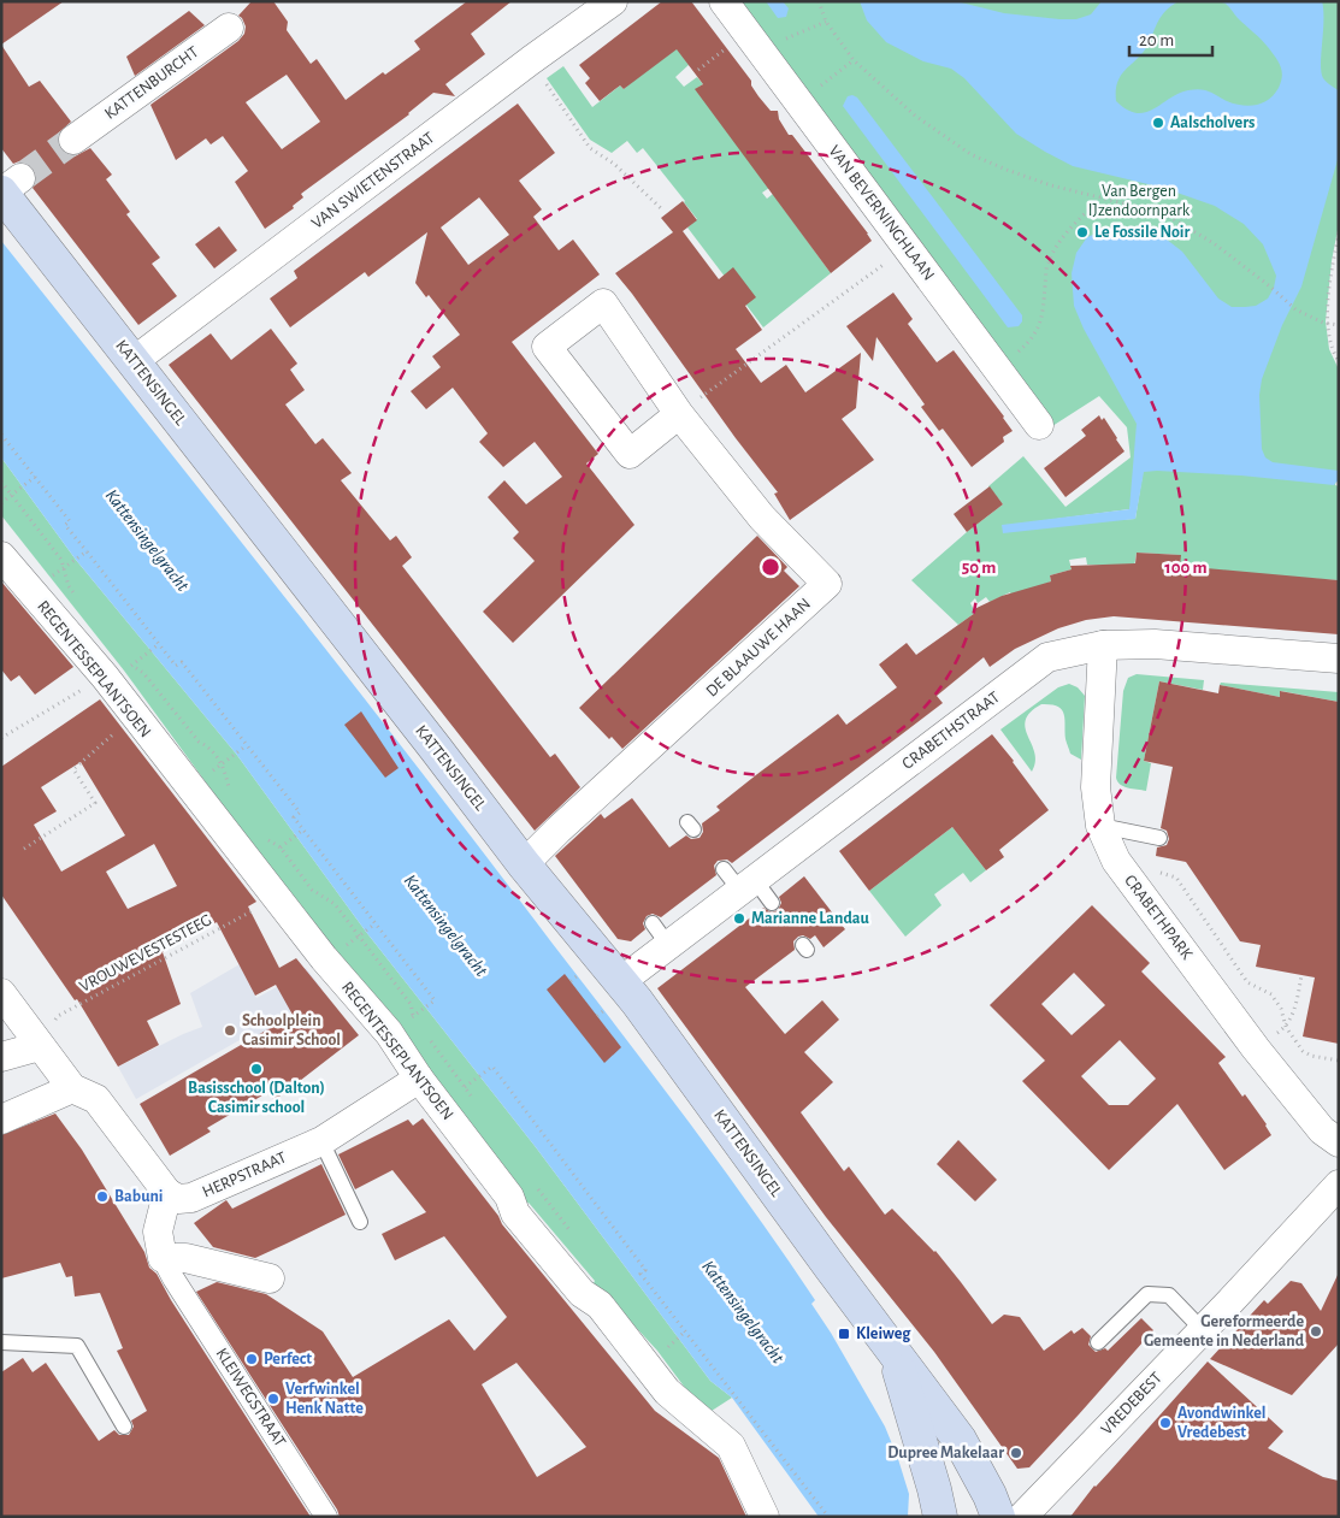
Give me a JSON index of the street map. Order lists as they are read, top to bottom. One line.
{"streets":{"main road":["KATTENSINGEL"],"street":["KATTENBURCHT","VAN SWIETENSTRAAT","VAN BEVERNINGHLAAN","DE BLAAUWE HAAN","REGENTESSEPLANTSOEN","CRABETHSTRAAT","CRABETHPARK","HERPSTRAAT","KLEIWEGSTRAAT","VREDEBEST"],"path":["VROUWEVESTESTEEG"]},"crossings":[["VAN SWIETENSTRAAT","KATTENSINGEL"],["KATTENSINGEL","DE BLAAUWE HAAN"],["KATTENSINGEL","CRABETHSTRAAT"],["REGENTESSEPLANTSOEN","VROUWEVESTESTEEG"],["REGENTESSEPLANTSOEN","HERPSTRAAT"],["CRABETHSTRAAT","CRABETHPARK"]],"water":["Kattensingelgracht"],"parks":["Van Bergen IJzendoornpark"],"places":{"other":["Aalscholvers","Le Fossile Noir","Marianne Landau","Schoolplein Casimir School","Basisschool (Dalton) Casimir school","Babuni","Gereformeerde Gemeente in Nederland","Perfect","Verfwinkel Henk Natte","Avondwinkel Vredebest","Dupree Makelaar"],"transit":["Kleiweg"]},"scale_bar":"20 m","rings":["50 m","100 m"]}
